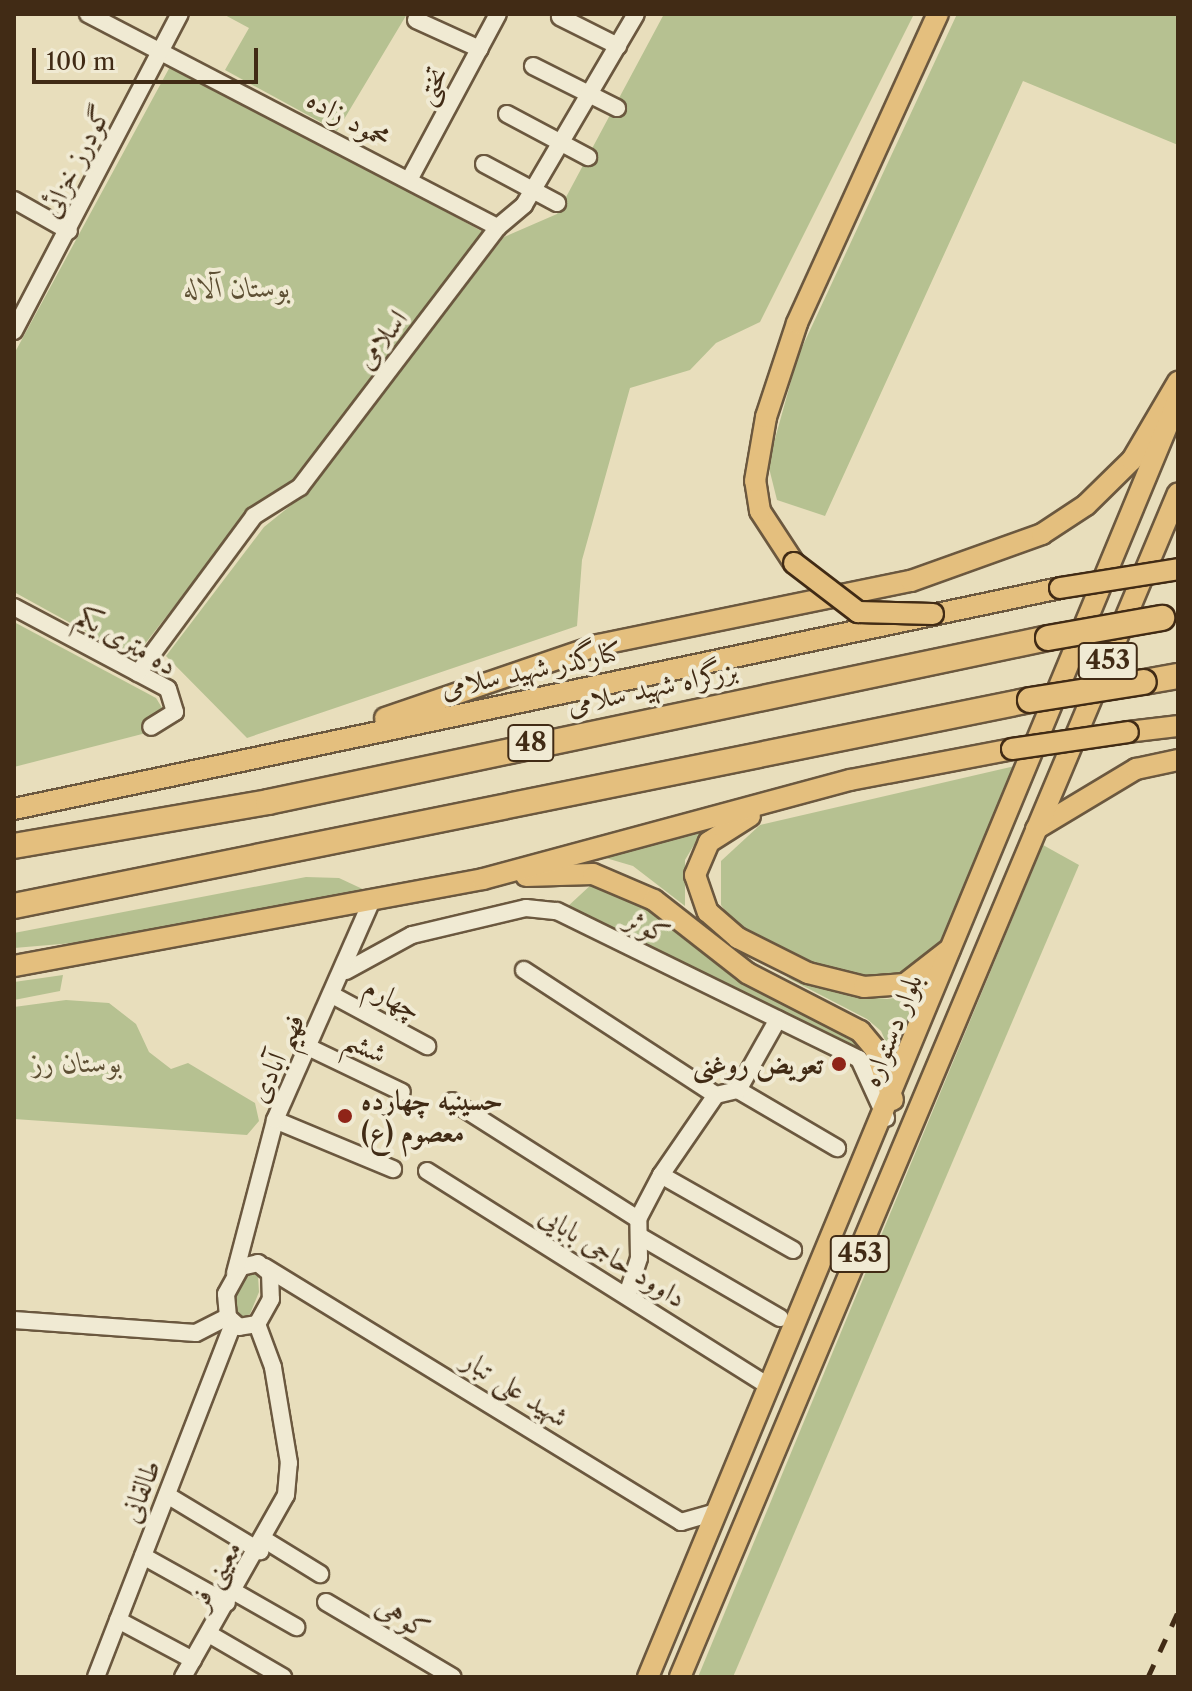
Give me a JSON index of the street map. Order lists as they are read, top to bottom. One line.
{"streets":{"highway":["بزرگراه شهید سلامی","48"],"main road":["453","کنارگذر شهید سلامی","بلوار دستواره"],"street":["تختی","محمود زاده","گودرز خزائی","اسلامی","ده متری یکم","کوثر","چهارم","ششم","فهیم آبادی","داوود حاجی بابایی","شهید علی تبار","طالقانی","معینی فر","کوهی"]},"crossings":[["تختی","محمود زاده"],["محمود زاده","گودرز خزائی"],["محمود زاده","اسلامی"],["اسلامی","ده متری یکم"],["کوثر","بلوار دستواره"],["کوثر","فهیم آبادی"],["چهارم","فهیم آبادی"],["بلوار دستواره","داوود حاجی بابایی"],["بلوار دستواره","شهید علی تبار"],["ششم","فهیم آبادی"],["فهیم آبادی","طالقانی"]],"parks":["بوستان آلاله","بوستان رز"],"places":["تعویض روغنی","حسینیه چهارده معصوم (ع)"],"scale_bar":"100 m"}
